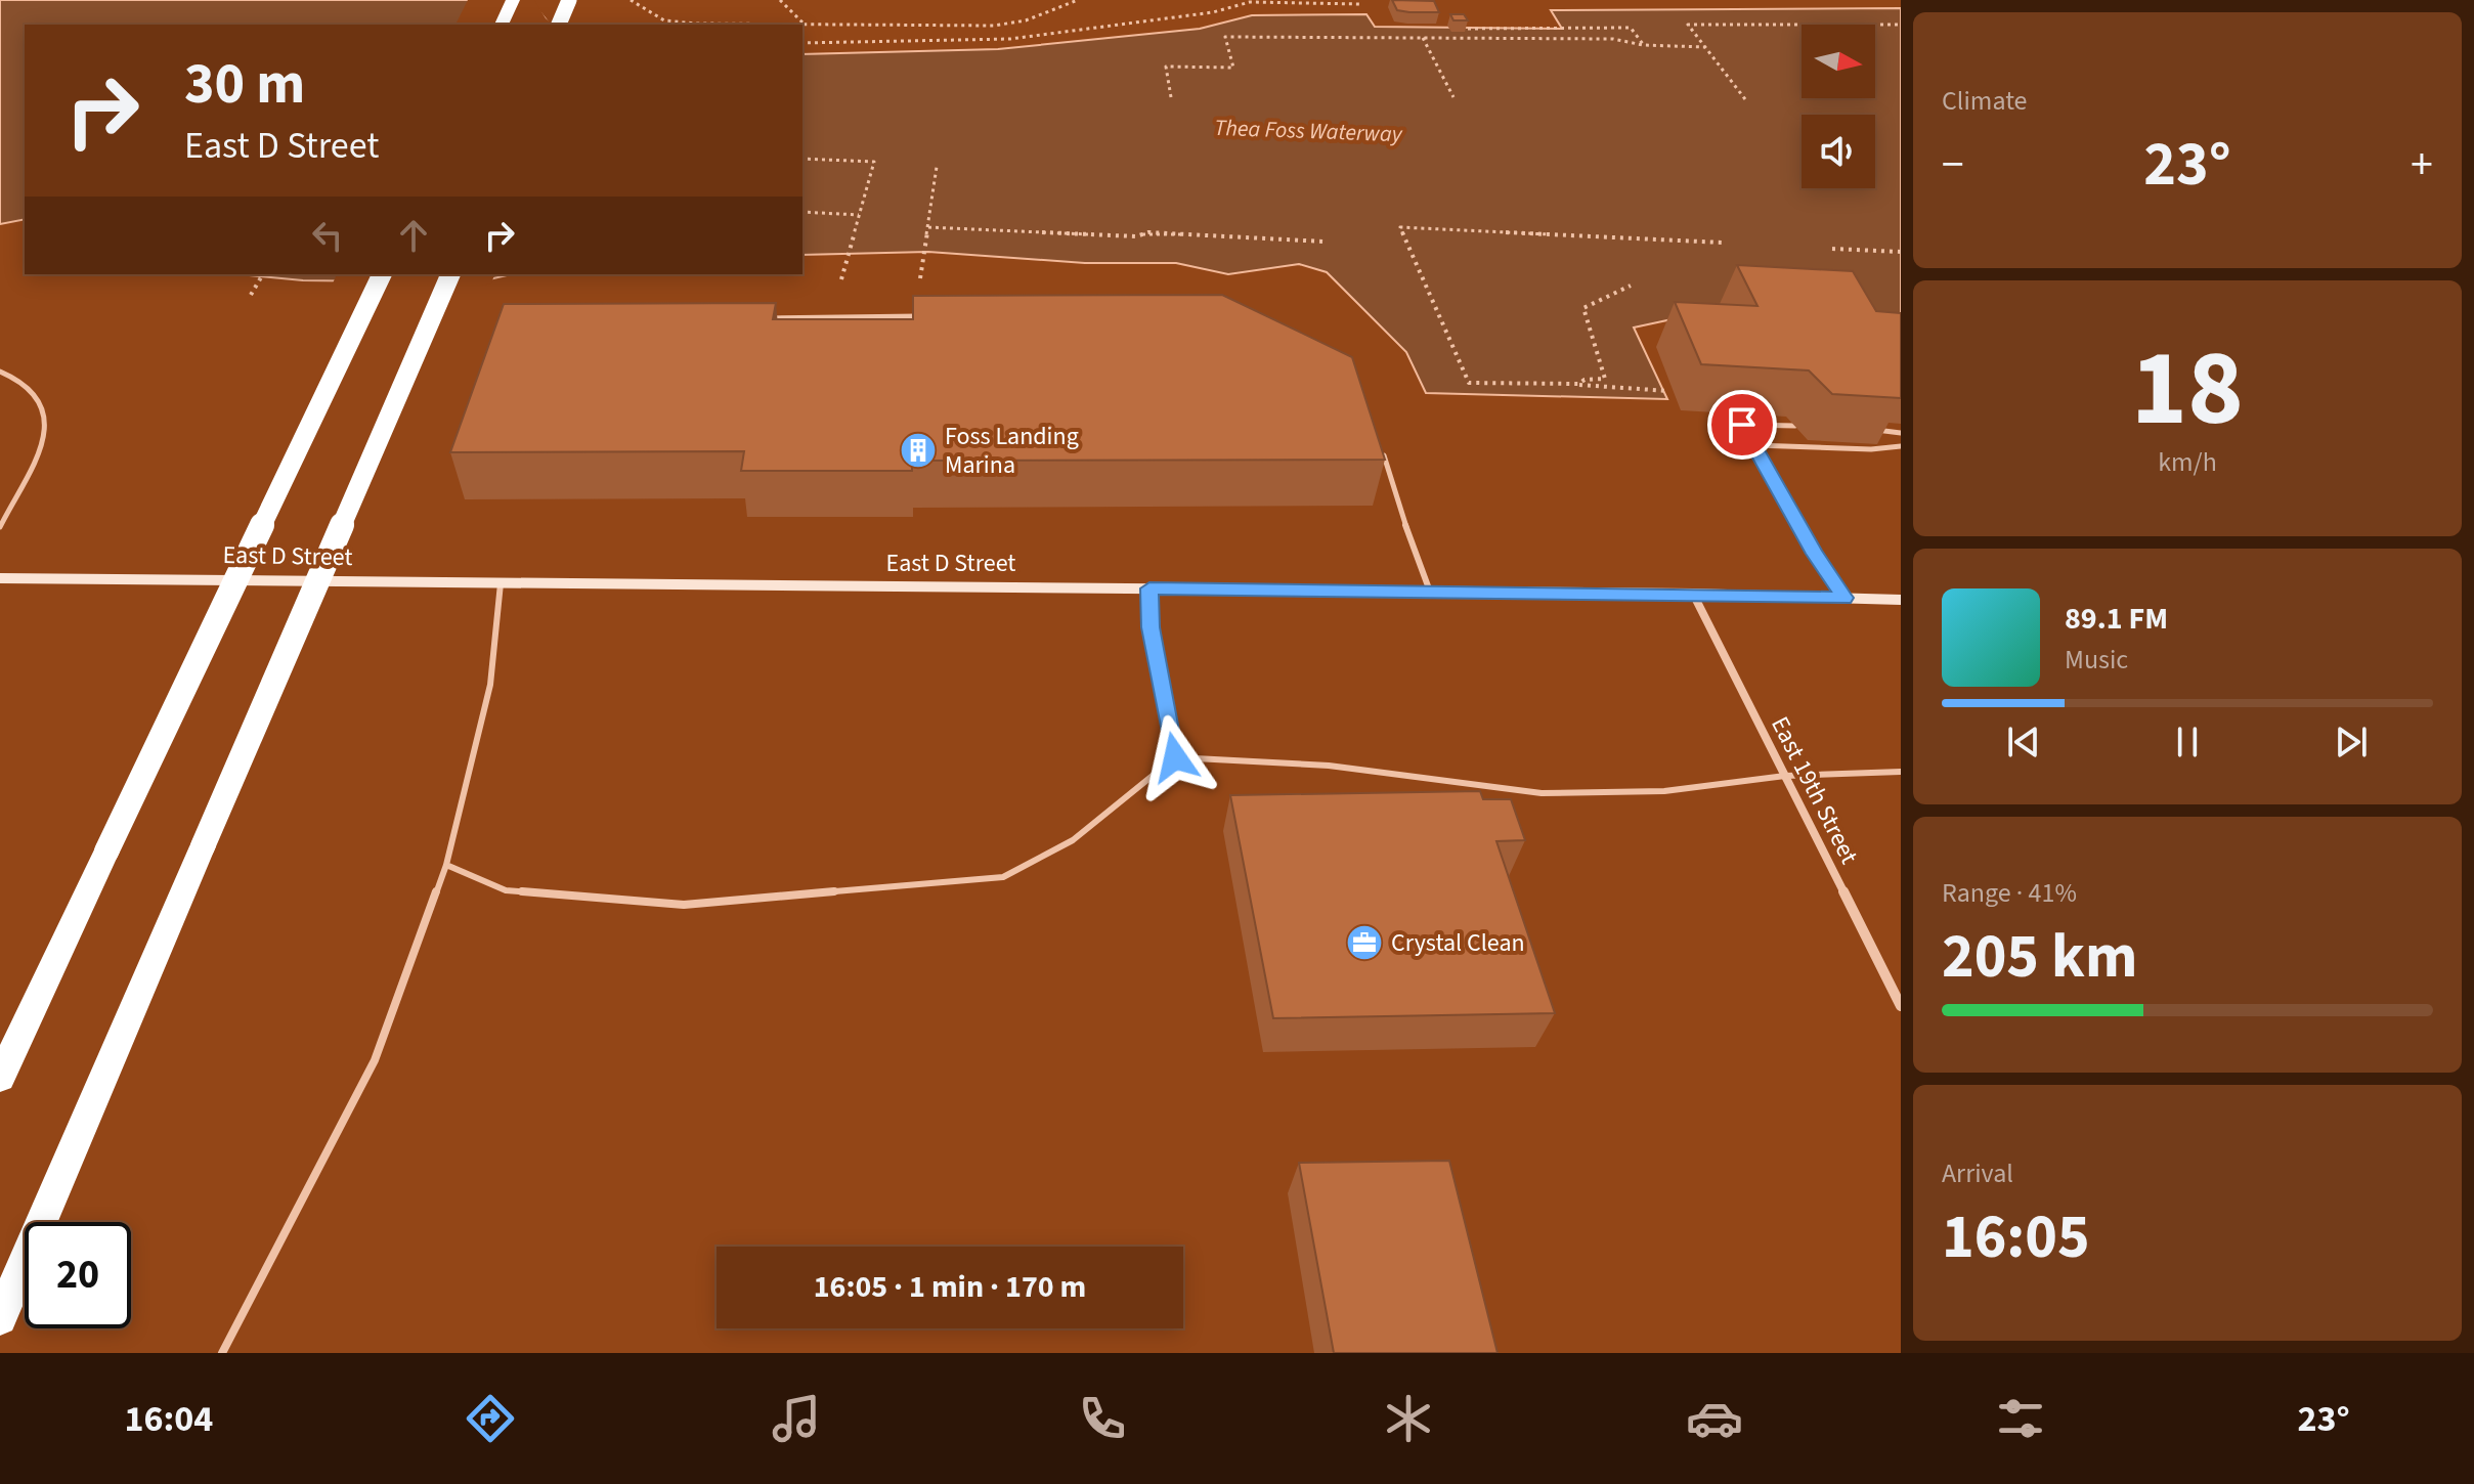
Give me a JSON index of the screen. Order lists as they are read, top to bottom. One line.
{"streets":{"street":["East D Street","East 19th Street"]},"crossings":[["East D Street","East 19th Street"]],"water":["Thea Foss Waterway"],"places":{"building":["Foss Landing Marina"],"office":["Crystal Clean"]},"north":"right","page":{"tile":["Climate",["18","km/h"],["Range · 41%","205 km"],["Arrival","16:05"]],"turn":["30 m","East D Street"],"heat":["−","23°","+"],"song":["89.1 FM","Music"],"limit":"20","trip":"16:05 · 1 min · 170 m","tabs":["16:04","23°"]}}
